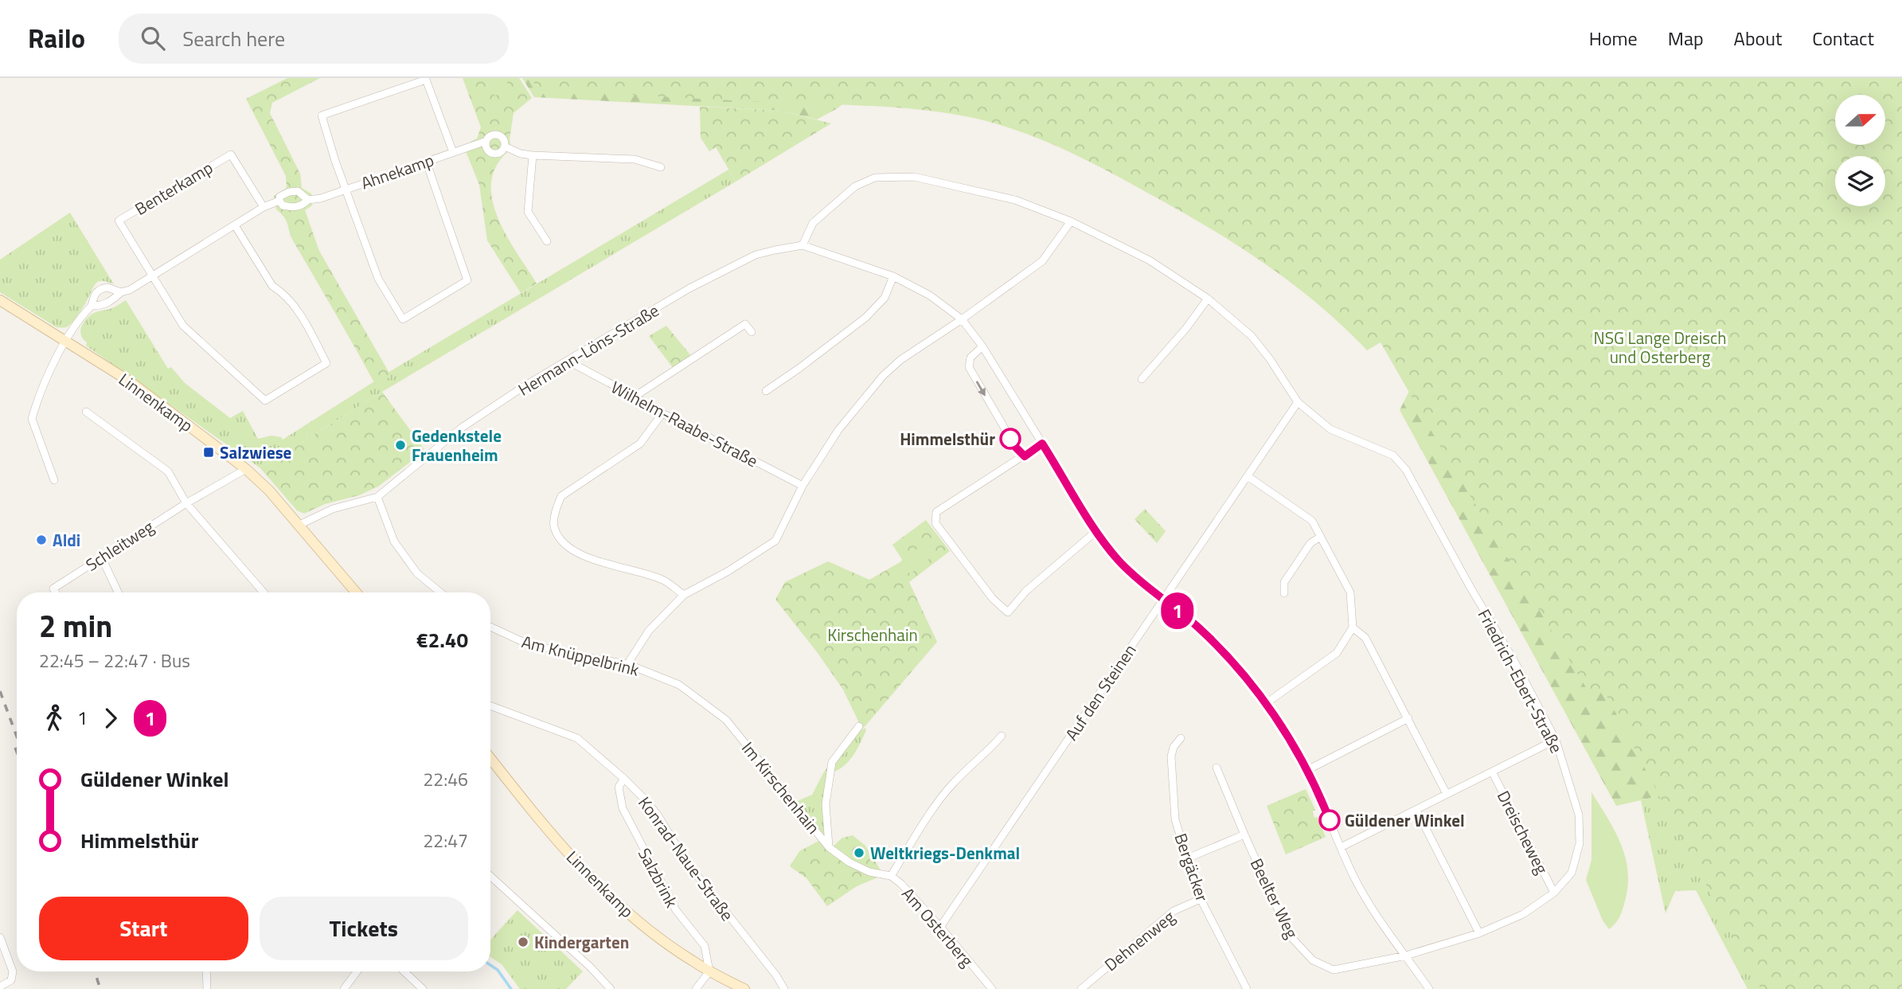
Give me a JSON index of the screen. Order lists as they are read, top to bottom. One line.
{"streets":{"main road":["Linnenkamp"],"street":["Ahnekamp","Benterkamp","Hermann-Löns-Straße","Wilhelm-Raabe-Straße","Schleitweg","Am Knüppelbrink","Friedrich-Ebert-Straße","Auf den Steinen","Im Kirschenhain","Dreischeweg","Konrad-Naue-Straße","Bergäcker","Salzbrink","Beelter Weg","Am Osterberg","Dehnenweg"]},"crossings":[["Ahnekamp","Benterkamp"],["Hermann-Löns-Straße","Linnenkamp"],["Hermann-Löns-Straße","Wilhelm-Raabe-Straße"],["Hermann-Löns-Straße","Friedrich-Ebert-Straße"],["Linnenkamp","Schleitweg"],["Linnenkamp","Salzbrink"],["Am Knüppelbrink","Im Kirschenhain"],["Friedrich-Ebert-Straße","Auf den Steinen"],["Friedrich-Ebert-Straße","Dreischeweg"],["Friedrich-Ebert-Straße","Beelter Weg"],["Auf den Steinen","Am Osterberg"],["Im Kirschenhain","Am Osterberg"],["Konrad-Naue-Straße","Salzbrink"],["Bergäcker","Dehnenweg"]],"parks":["NSG Lange Dreisch und Osterberg","Kirschenhain"],"places":{"other":["Himmelsthür","Gedenkstele Frauenheim","Aldi","Güldener Winkel","Weltkriegs-Denkmal","Kindergarten"],"transit":["Salzwiese"]},"lines":["bus line 1"],"north":"right","page":{"header":"Railo","search":"Search here","nav":["Home","Map","About","Contact"],"on_map":"1","heading":["2 min","22:45 – 22:47 · Bus","€2.40"],"legs":["1","1"],"list":[{"name":"Güldener Winkel","value":"22:46"},{"name":"Himmelsthür","value":"22:47"}],"buttons":["Start","Tickets"]}}
